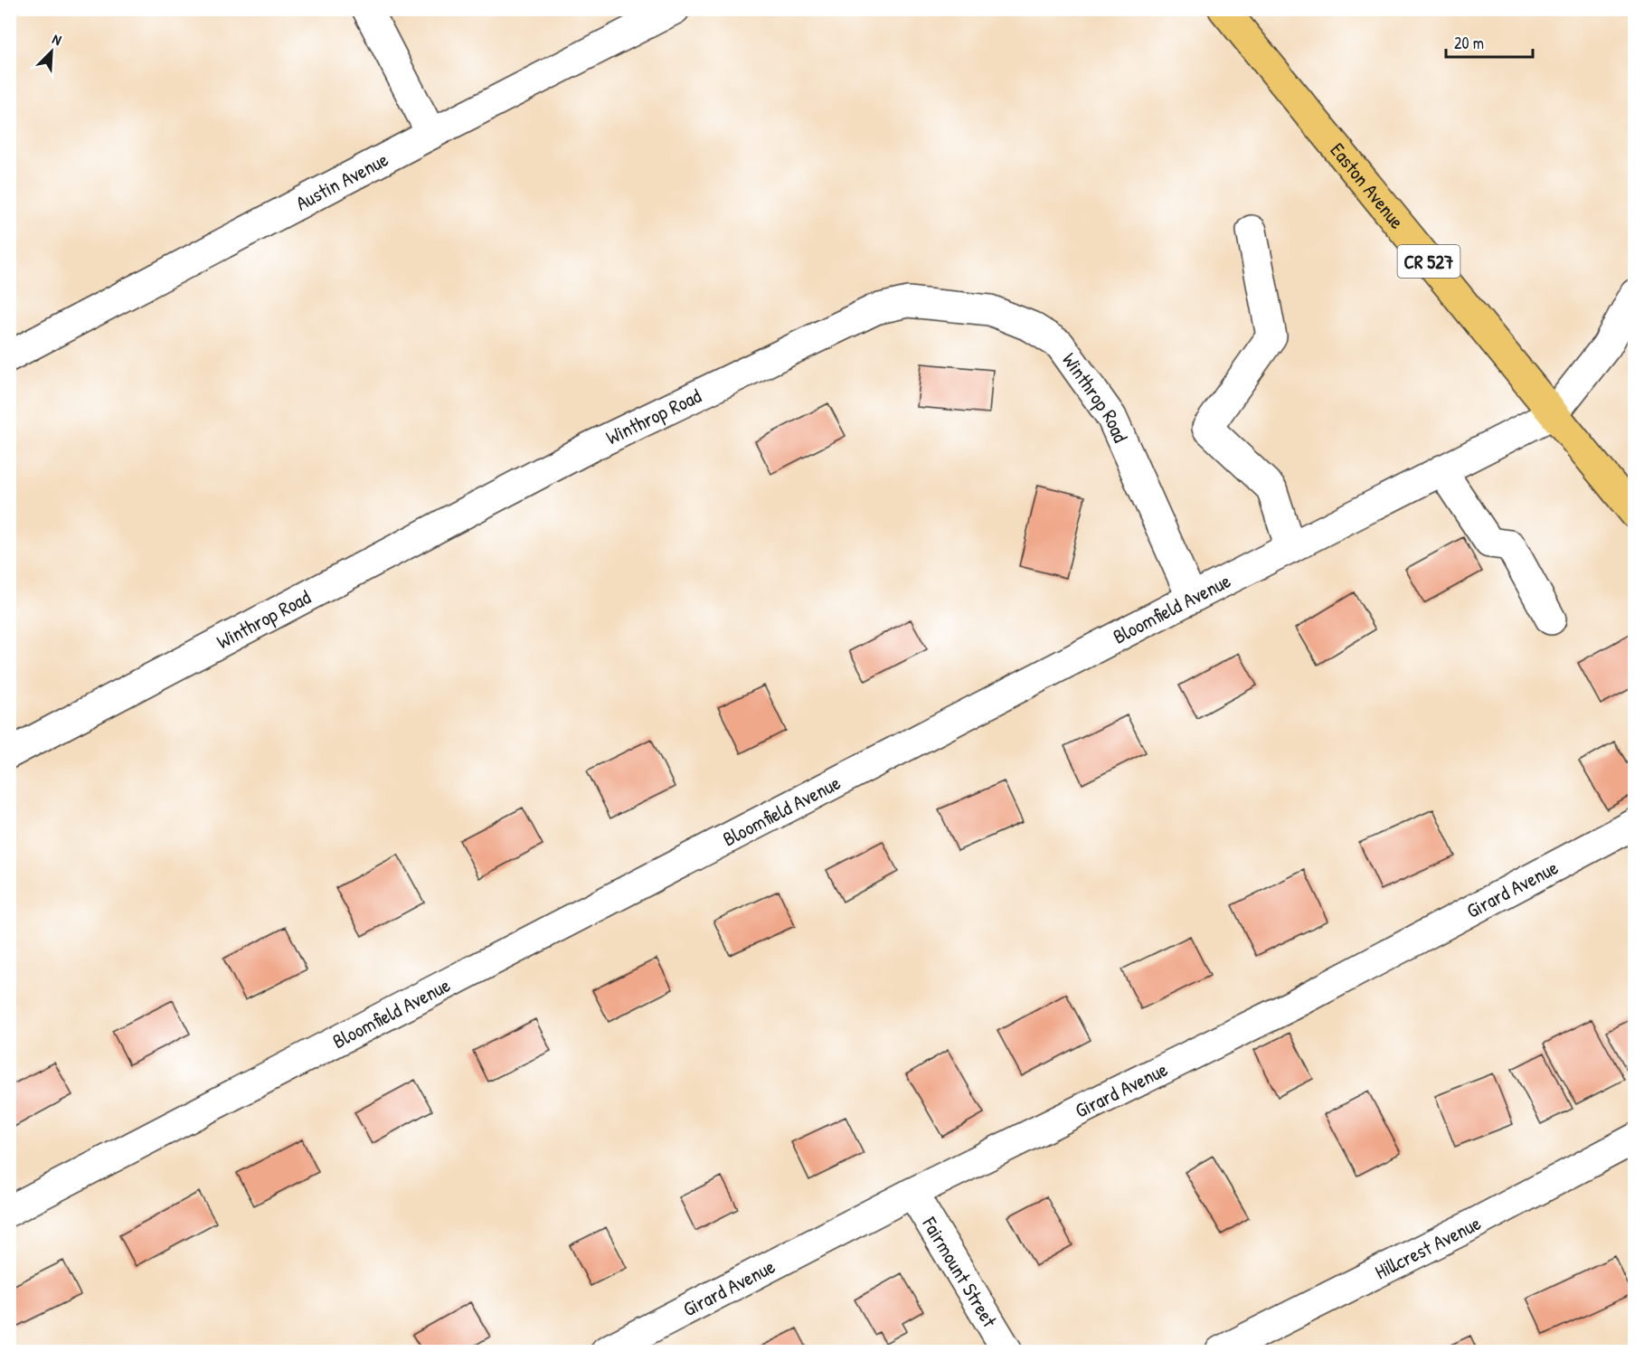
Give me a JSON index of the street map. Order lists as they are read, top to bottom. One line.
{"streets":{"main road":["Easton Avenue","CR 527"],"street":["Austin Avenue","Winthrop Road","Bloomfield Avenue","Girard Avenue","Hillcrest Avenue","Fairmount Street"]},"crossings":[["Easton Avenue","Bloomfield Avenue"],["Winthrop Road","Bloomfield Avenue"],["Girard Avenue","Fairmount Street"]],"scale_bar":"20 m","north":"top right"}
